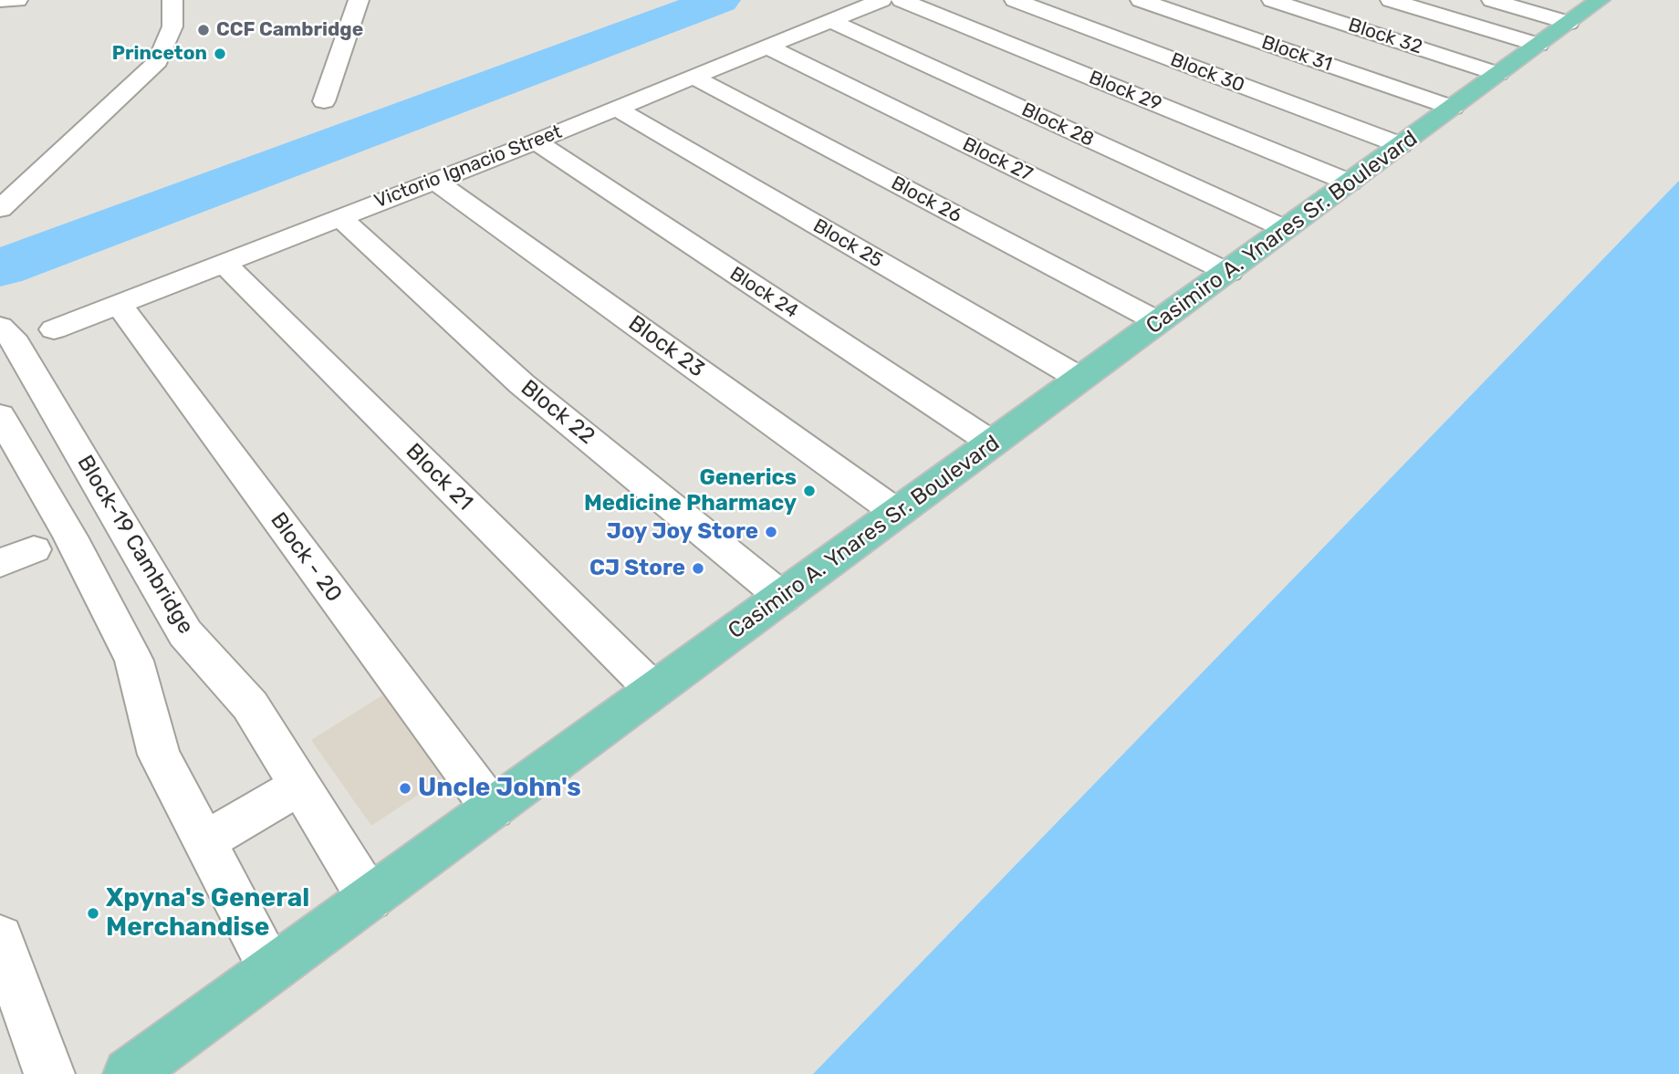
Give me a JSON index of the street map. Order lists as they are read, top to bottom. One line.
{"streets":{"main road":["Casimiro A. Ynares Sr. Boulevard"],"street":["Block 32","Block 31","Block 30","Block 29","Block 28","Block 27","Victorio Ignacio Street","Block 26","Block 25","Block 24","Block 23","Block 22","Block 21","Block-19 Cambridge","Block - 20"]},"crossings":[["Block 32","Casimiro A. Ynares Sr. Boulevard"],["Block 31","Casimiro A. Ynares Sr. Boulevard"],["Block 30","Casimiro A. Ynares Sr. Boulevard"],["Block 29","Casimiro A. Ynares Sr. Boulevard"],["Block 28","Victorio Ignacio Street"],["Block 28","Casimiro A. Ynares Sr. Boulevard"],["Block 27","Victorio Ignacio Street"],["Block 27","Casimiro A. Ynares Sr. Boulevard"],["Victorio Ignacio Street","Block 26"],["Victorio Ignacio Street","Block 25"],["Victorio Ignacio Street","Block 24"],["Victorio Ignacio Street","Block 23"],["Victorio Ignacio Street","Block 22"],["Victorio Ignacio Street","Block 21"],["Victorio Ignacio Street","Block - 20"],["Block 26","Casimiro A. Ynares Sr. Boulevard"],["Casimiro A. Ynares Sr. Boulevard","Block 25"],["Casimiro A. Ynares Sr. Boulevard","Block 24"],["Casimiro A. Ynares Sr. Boulevard","Block 23"],["Casimiro A. Ynares Sr. Boulevard","Block 22"],["Casimiro A. Ynares Sr. Boulevard","Block 21"],["Casimiro A. Ynares Sr. Boulevard","Block-19 Cambridge"],["Casimiro A. Ynares Sr. Boulevard","Block - 20"]],"places":["CCF Cambridge","Princeton","Generics Medicine Pharmacy","Joy Joy Store","CJ Store","Uncle John's","Xpyna's General Merchandise"]}
